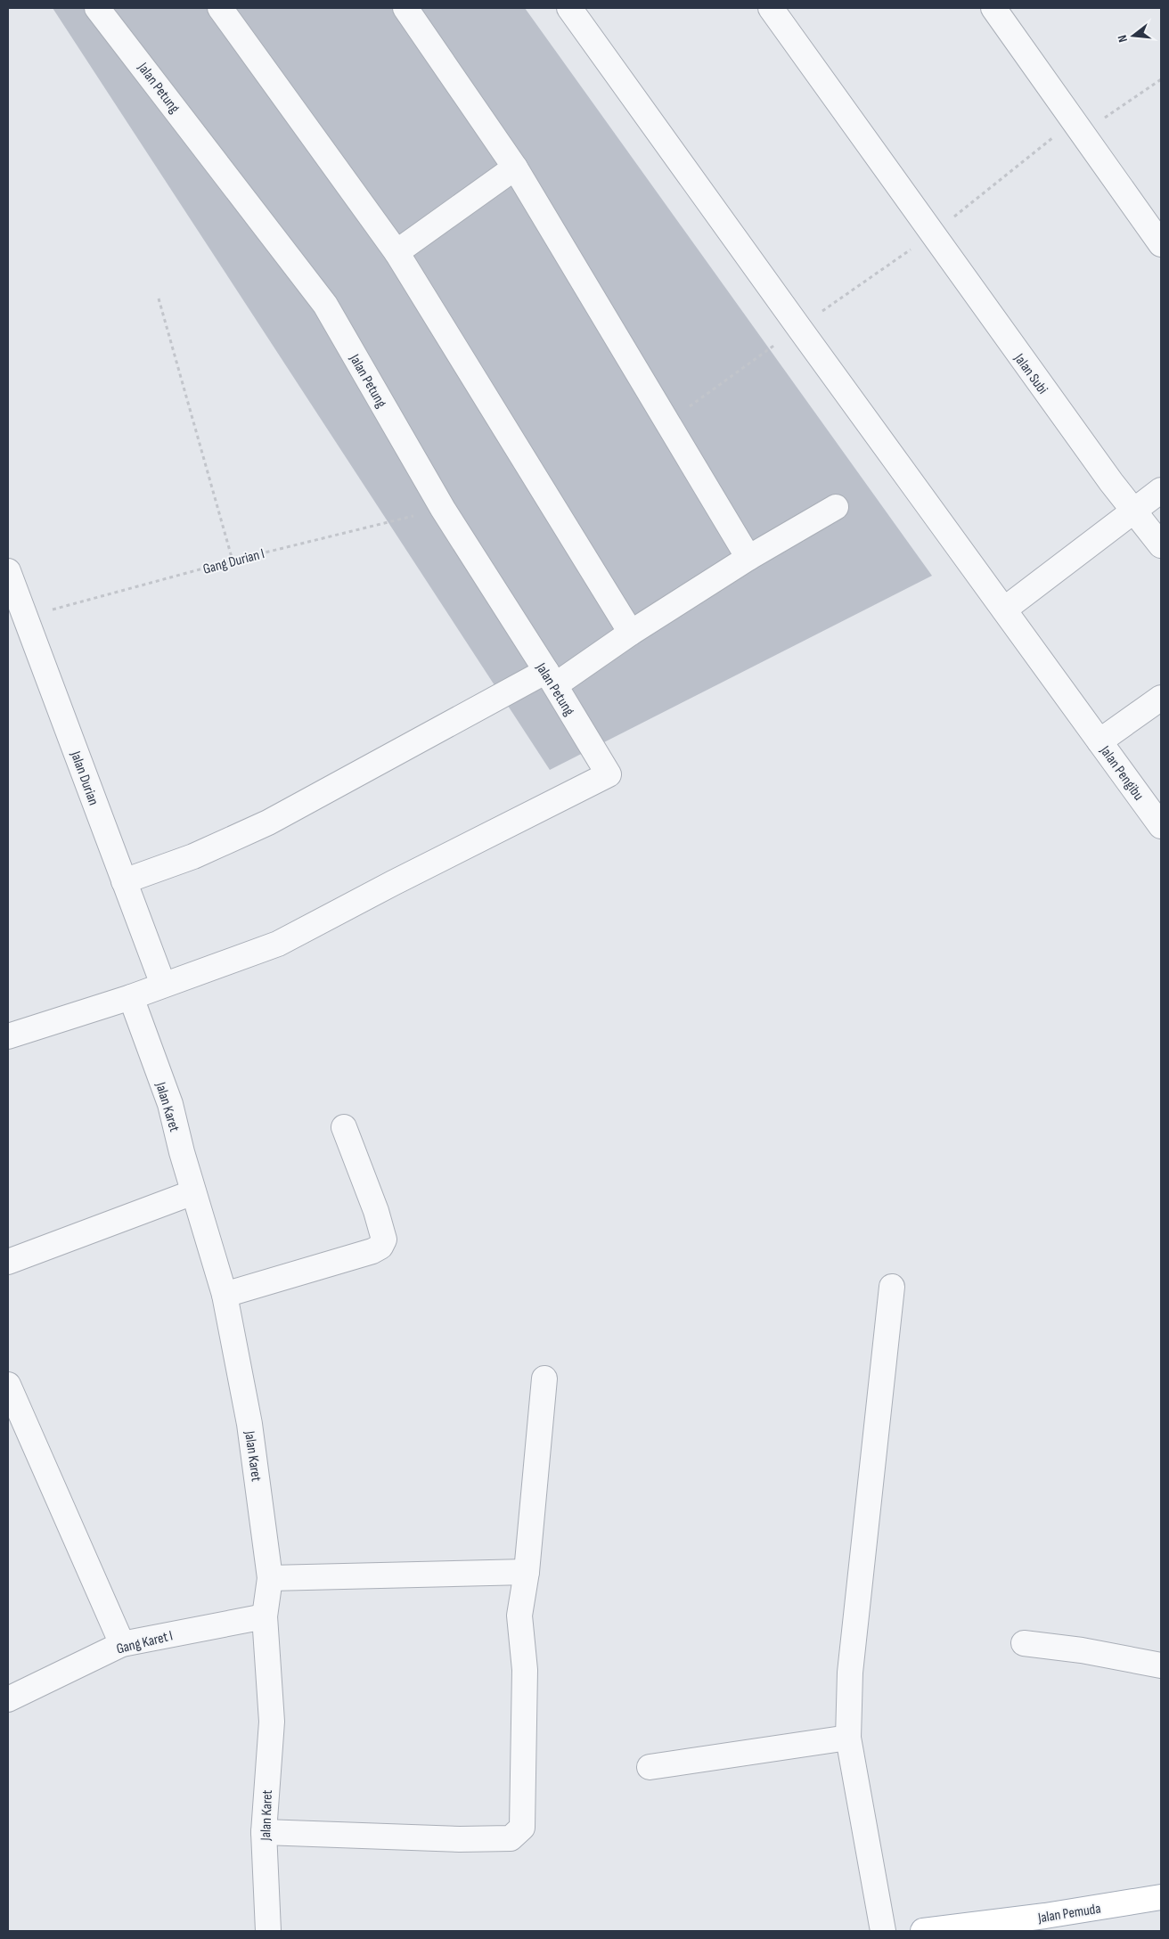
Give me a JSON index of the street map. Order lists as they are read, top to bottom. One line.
{"streets":{"main road":["Jalan Pemuda"],"street":["Jalan Petung","Jalan Subi","Jalan Pengibu","Jalan Durian","Jalan Karet","Gang Karet I"],"path":["Gang Durian I"]},"crossings":[["Jalan Petung","Gang Durian I"],["Jalan Petung","Jalan Durian"],["Gang Durian I","Jalan Durian"],["Jalan Karet","Gang Karet I"]],"north":"left"}
